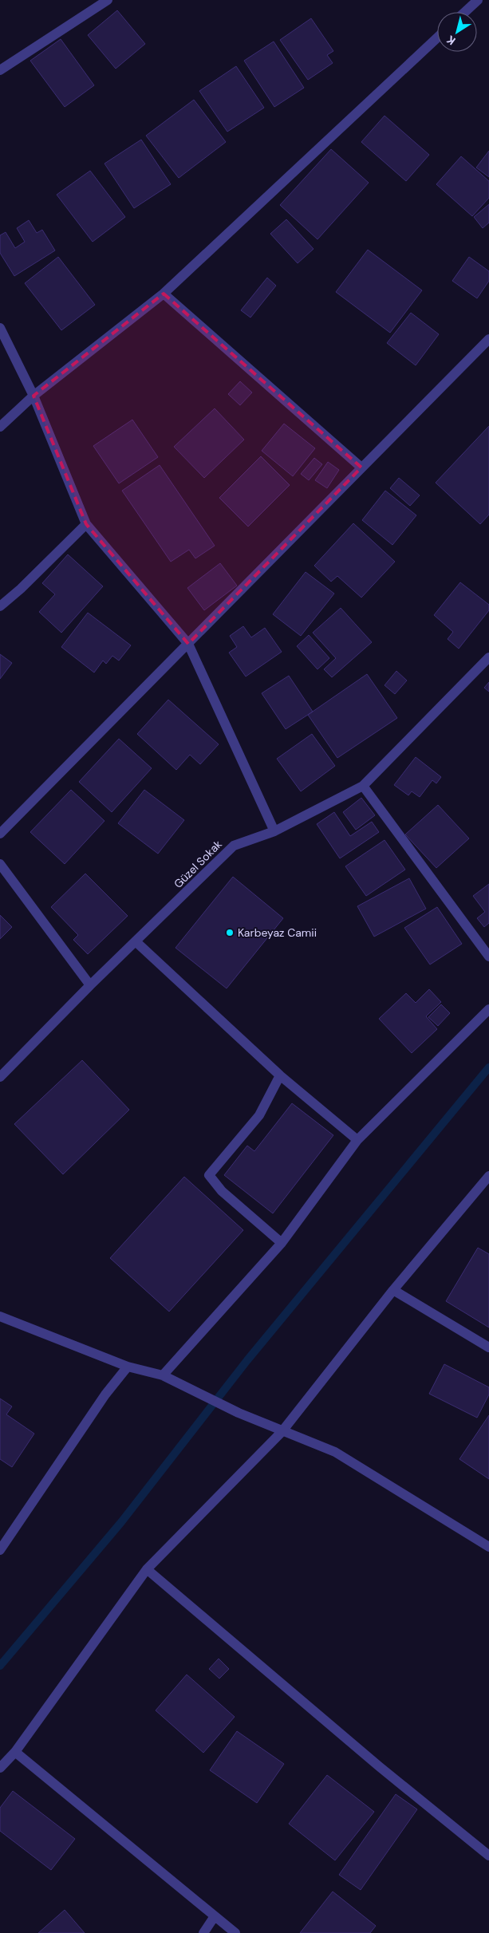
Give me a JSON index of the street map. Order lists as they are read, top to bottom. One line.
{"streets":{"street":["Güzel Sokak"]},"places":["Karbeyaz Camii"],"north":"bottom left"}
